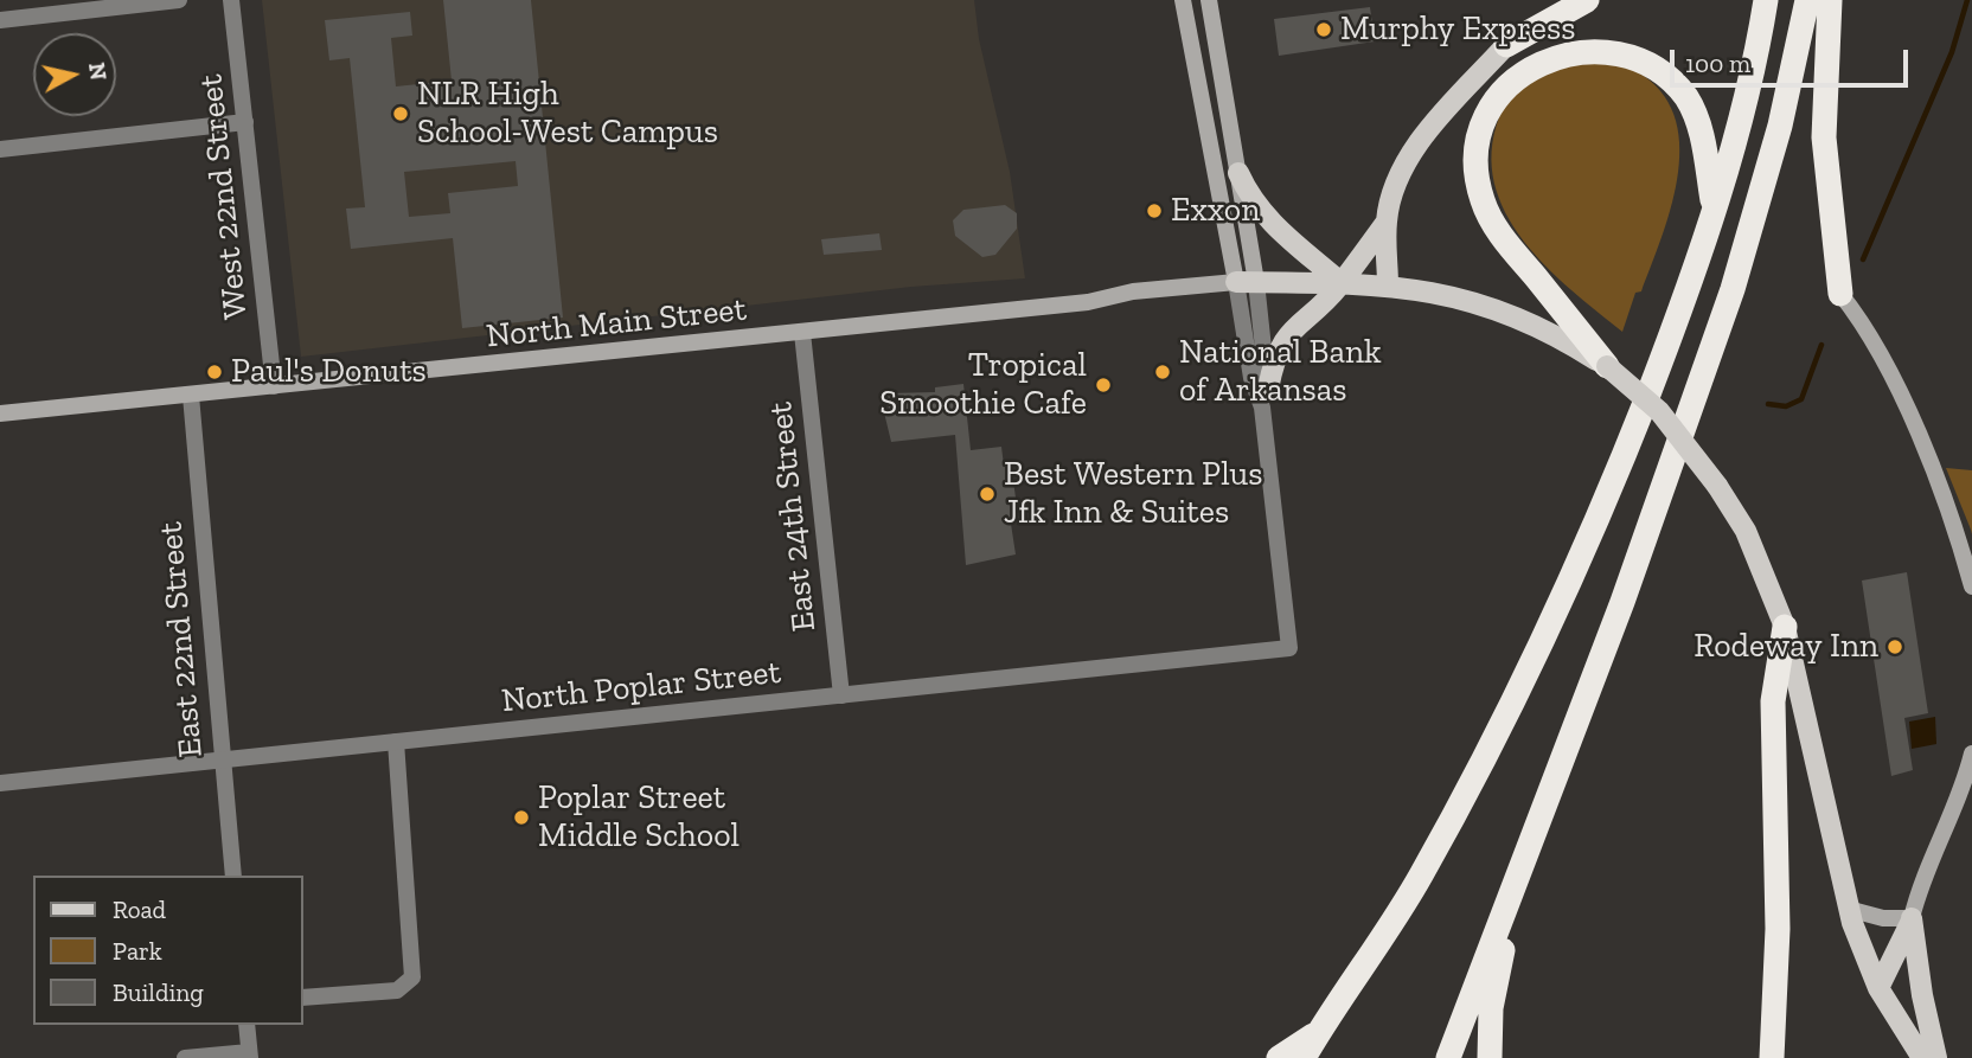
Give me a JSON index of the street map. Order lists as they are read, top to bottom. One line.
{"streets":{"main road":["North Main Street"],"street":["West 22nd Street","East 24th Street","East 22nd Street","North Poplar Street"]},"crossings":[["West 22nd Street","North Main Street"],["North Main Street","East 24th Street"],["North Main Street","East 22nd Street"],["East 24th Street","North Poplar Street"],["East 22nd Street","North Poplar Street"]],"places":["Murphy Express","NLR High School-West Campus","Exxon","Paul's Donuts","National Bank of Arkansas","Tropical Smoothie Cafe","Best Western Plus Jfk Inn & Suites","Rodeway Inn","Poplar Street Middle School"],"legend":["Road","Park","Building"],"scale_bar":"100 m","north":"right"}
